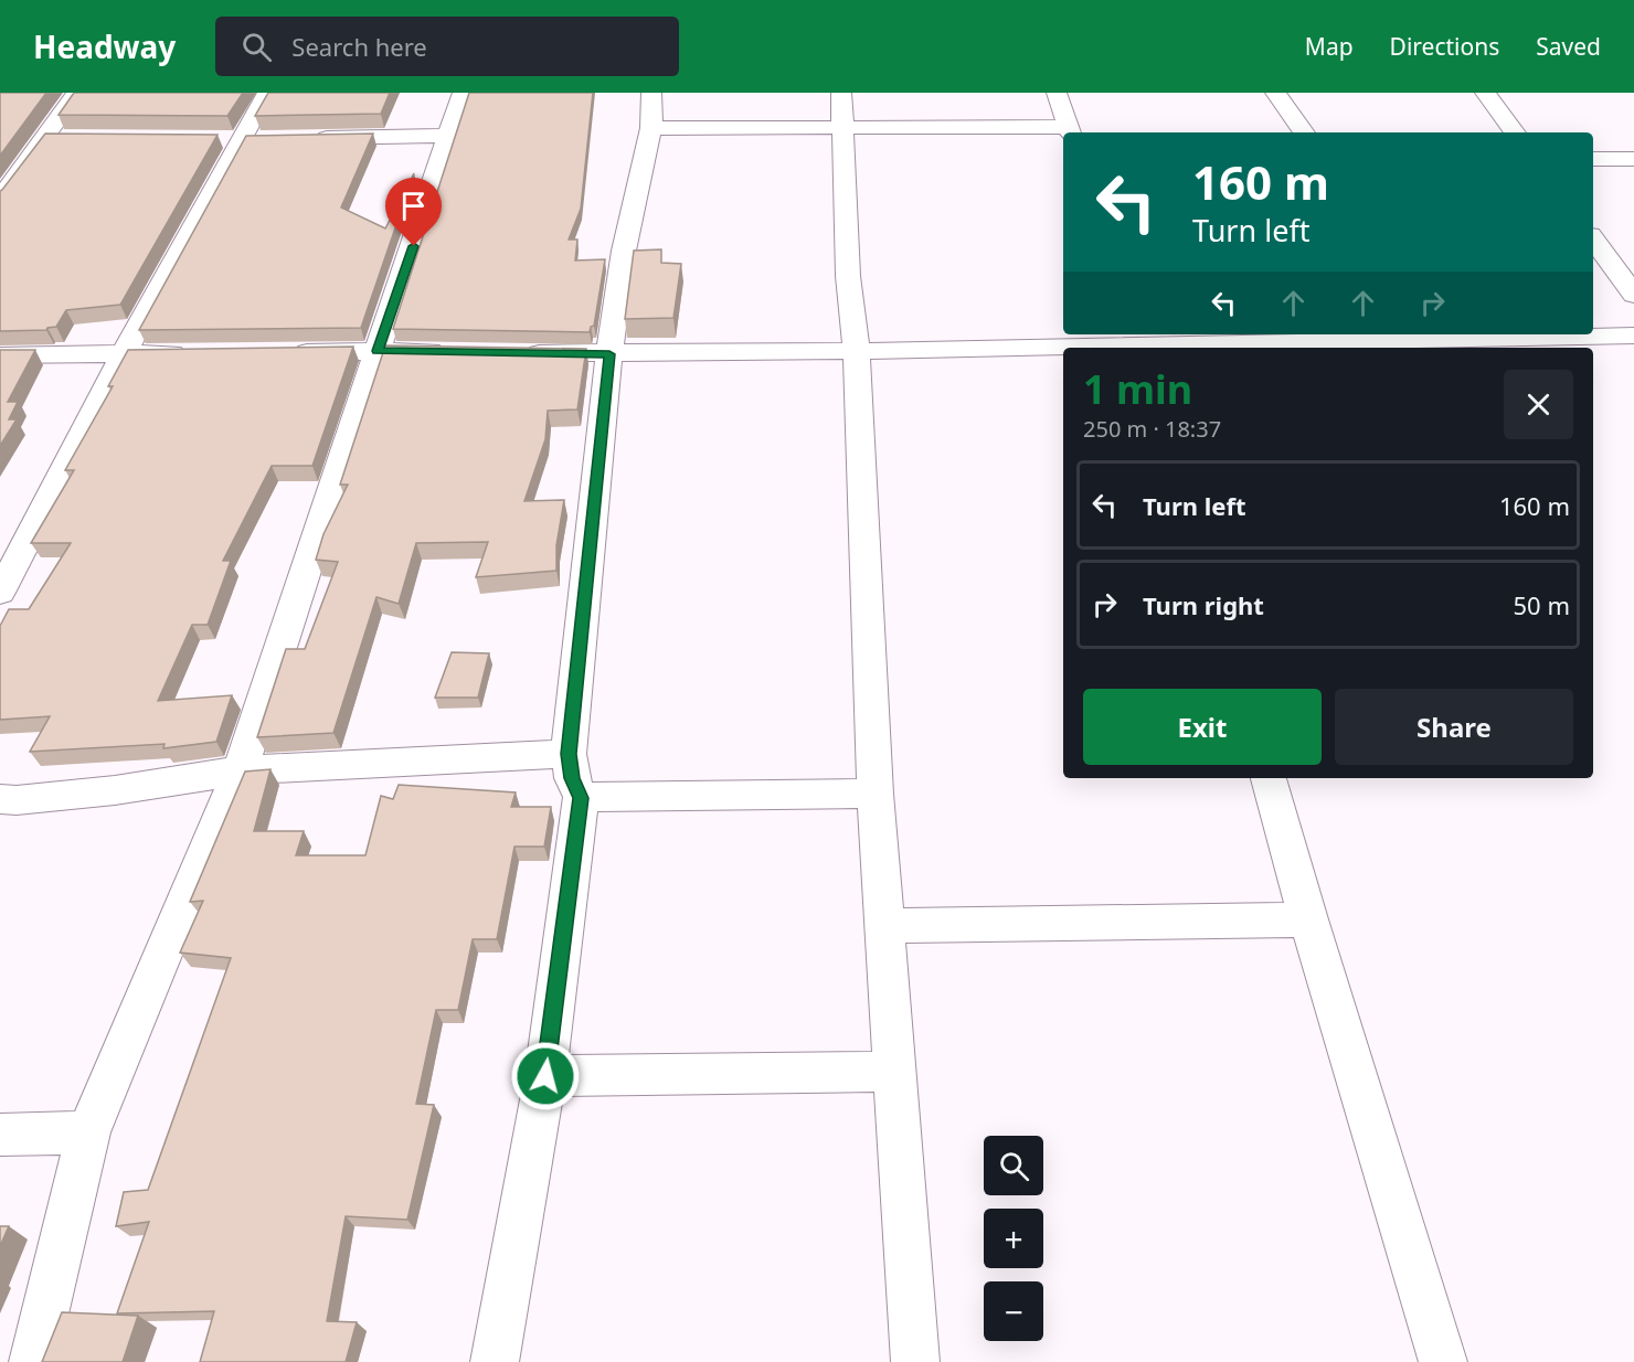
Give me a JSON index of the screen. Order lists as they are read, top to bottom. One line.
{"page":{"header":"Headway","search":"Search here","nav":["Map","Directions","Saved"],"turn":["160 m","Turn left"],"heading":["1 min","250 m · 18:37"],"list":[{"name":"Turn left","value":"160 m"},{"name":"Turn right","value":"50 m"}],"buttons":["Exit","Share"],"map_buttons":["+","−"]}}
